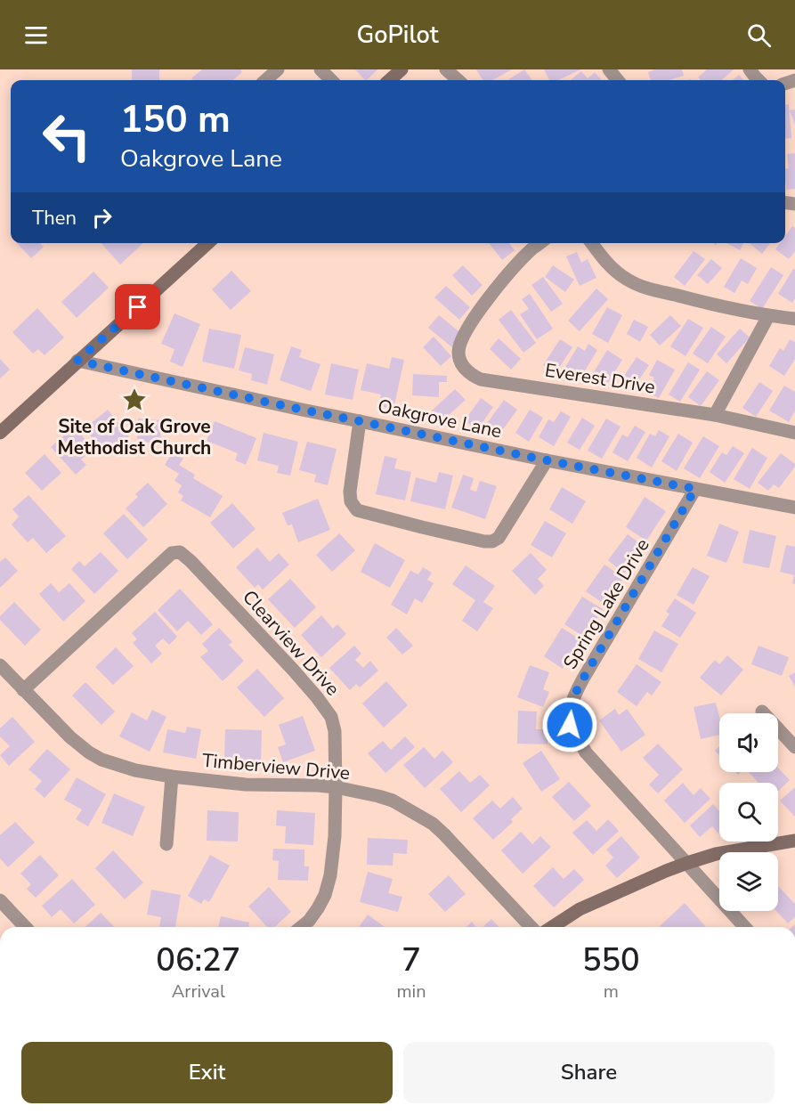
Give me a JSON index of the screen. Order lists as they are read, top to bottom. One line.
{"streets":{"street":["Everest Drive","Oakgrove Lane","Spring Lake Drive","Clearview Drive","Timberview Drive"]},"crossings":[["Oakgrove Lane","Spring Lake Drive"],["Clearview Drive","Timberview Drive"]],"places":{"place":["Site of Oak Grove Methodist Church"]},"page":{"header":"GoPilot","turn":["150 m","Oakgrove Lane"],"then":"Then","eta":["06:27","Arrival","7","min","550","m"],"buttons":["Exit","Share"]}}
